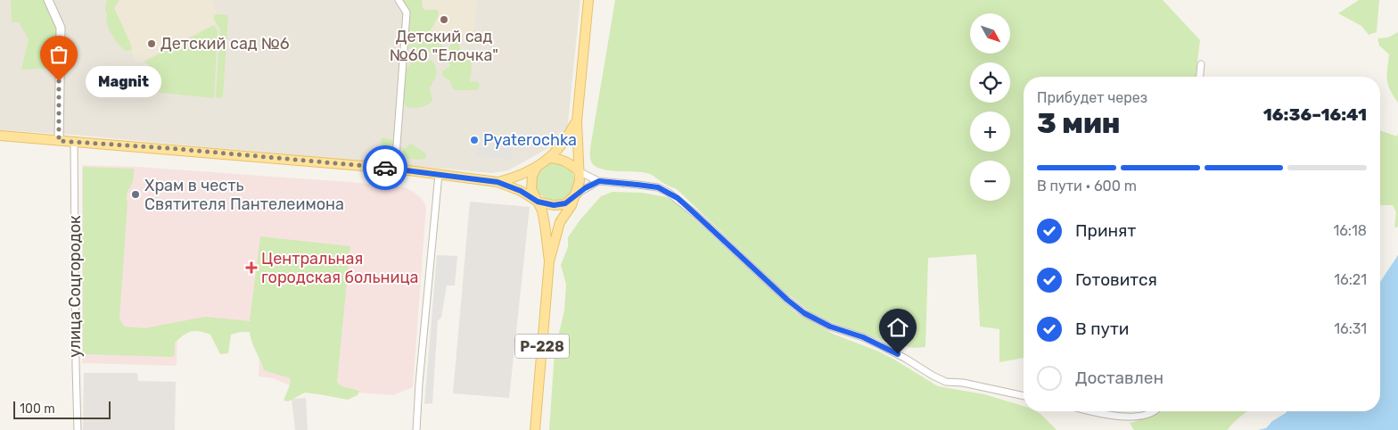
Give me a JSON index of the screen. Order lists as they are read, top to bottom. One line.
{"streets":{"main road":["Р-228"],"street":["улица Соцгородок"]},"places":{"other":["Детский сад №60 \"Елочка\"","Детский сад №6","Magnit","Pyaterochka","Храм в честь Святителя Пантелеимона"],"health":["Центральная городская больница"]},"scale_bar":"100 m","north":"bottom right","page":{"map_buttons":["+","−"],"bubble":"Magnit","heading":["3 мин","Прибудет через","16:36–16:41"],"bar":"В пути · 600 m","list":[["Принят","16:18"],["Готовится","16:21"],["В пути","16:31"],"Доставлен"],"scale":"100 m"}}
